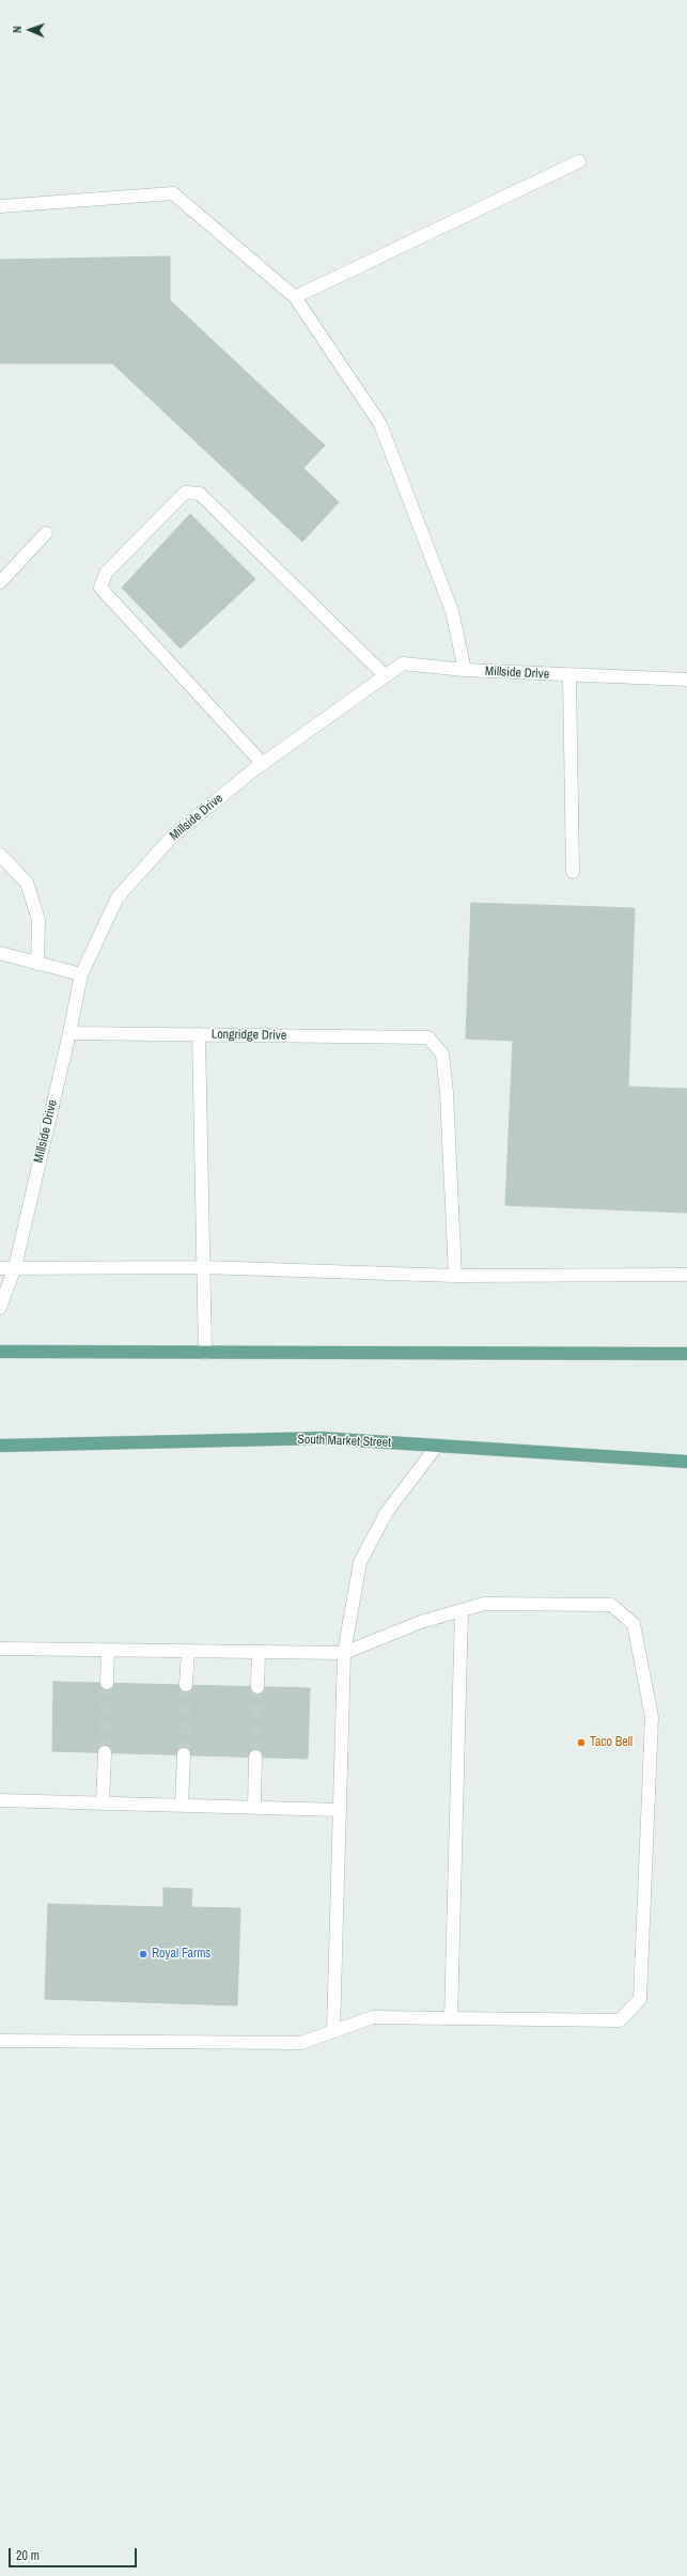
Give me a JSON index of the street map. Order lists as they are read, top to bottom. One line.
{"streets":{"main road":["South Market Street"],"street":["Millside Drive","Longridge Drive"]},"crossings":[["Millside Drive","Longridge Drive"]],"places":["Taco Bell","Royal Farms"],"scale_bar":"20 m","north":"left"}
